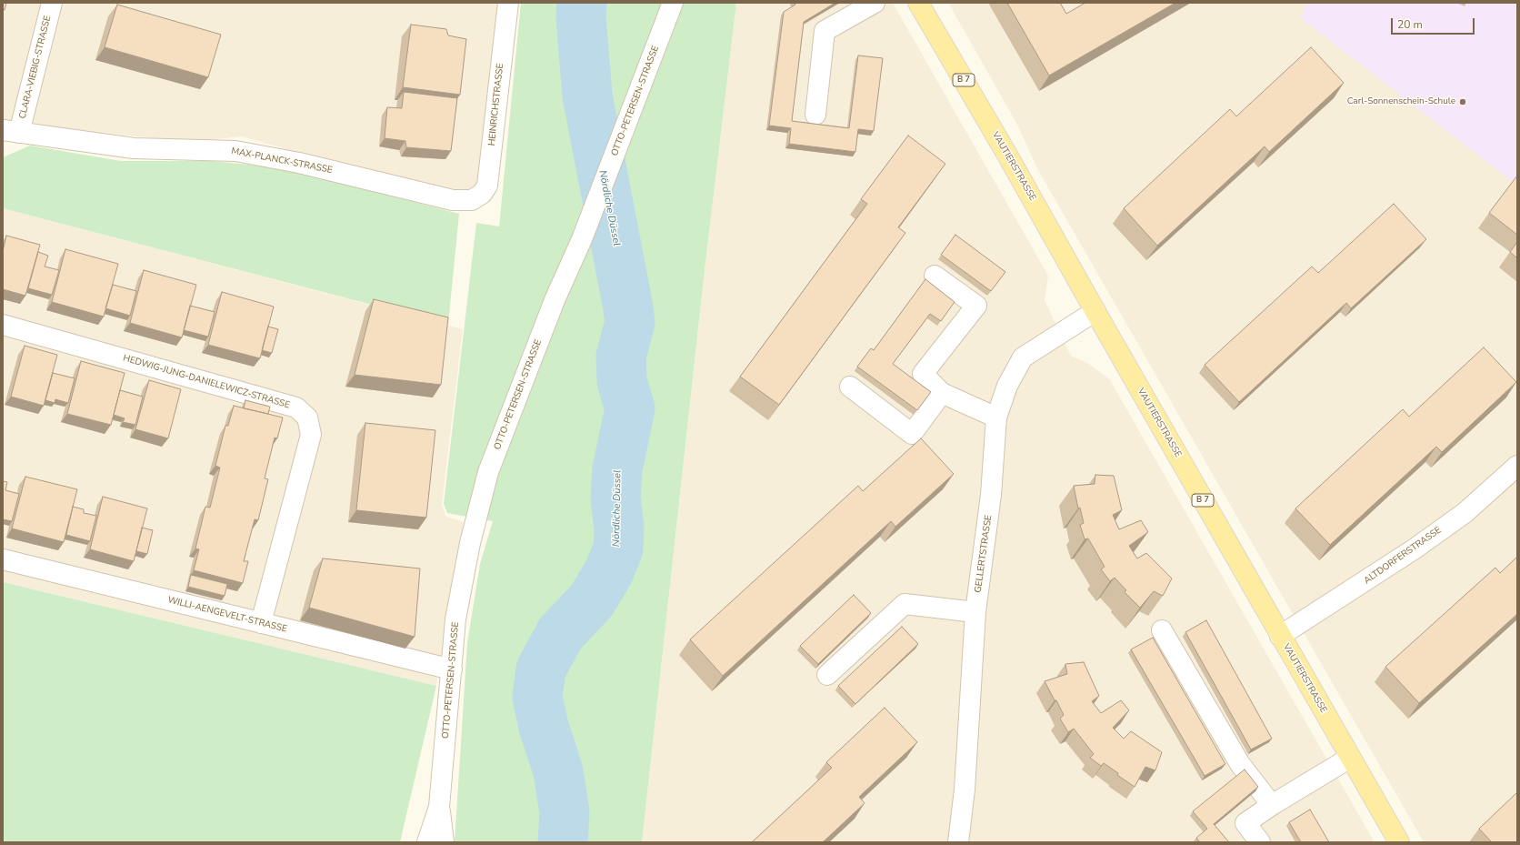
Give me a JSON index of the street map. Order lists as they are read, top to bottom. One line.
{"streets":{"main road":["B 7","VAUTIERSTRASSE"],"street":["CLARA-VIEBIG-STRASSE","OTTO-PETERSEN-STRASSE","HEINRICHSTRASSE","MAX-PLANCK-STRASSE","HEDWIG-JUNG-DANIELEWICZ-STRASSE","GELLERTSTRASSE","ALTDORFERSTRASSE","WILLI-AENGEVELT-STRASSE"]},"crossings":[["CLARA-VIEBIG-STRASSE","MAX-PLANCK-STRASSE"],["OTTO-PETERSEN-STRASSE","WILLI-AENGEVELT-STRASSE"],["HEINRICHSTRASSE","MAX-PLANCK-STRASSE"],["VAUTIERSTRASSE","GELLERTSTRASSE"],["VAUTIERSTRASSE","ALTDORFERSTRASSE"],["HEDWIG-JUNG-DANIELEWICZ-STRASSE","WILLI-AENGEVELT-STRASSE"]],"water":["Nördliche Düssel"],"places":["Carl-Sonnenschein-Schule"],"scale_bar":"20 m"}
